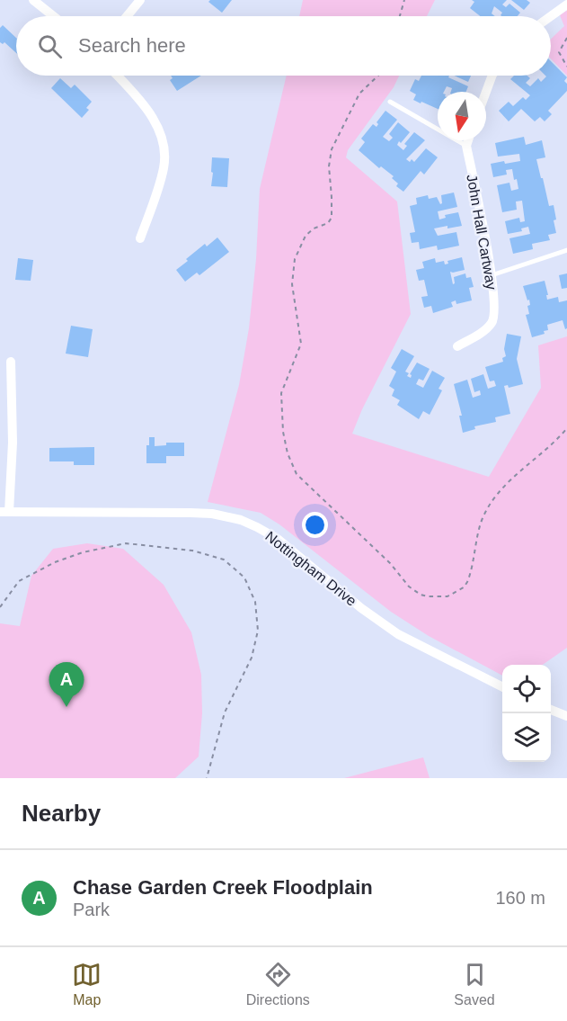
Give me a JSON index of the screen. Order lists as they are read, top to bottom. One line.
{"streets":{"street":["John Hall Cartway","Nottingham Drive"]},"north":"bottom","page":{"search":"Search here","pins":"A","heading":"Nearby","list":[{"mark":"A","name":"Chase Garden Creek Floodplain","note":"Park","value":"160 m"}],"nav":["Map","Directions","Saved"]}}
